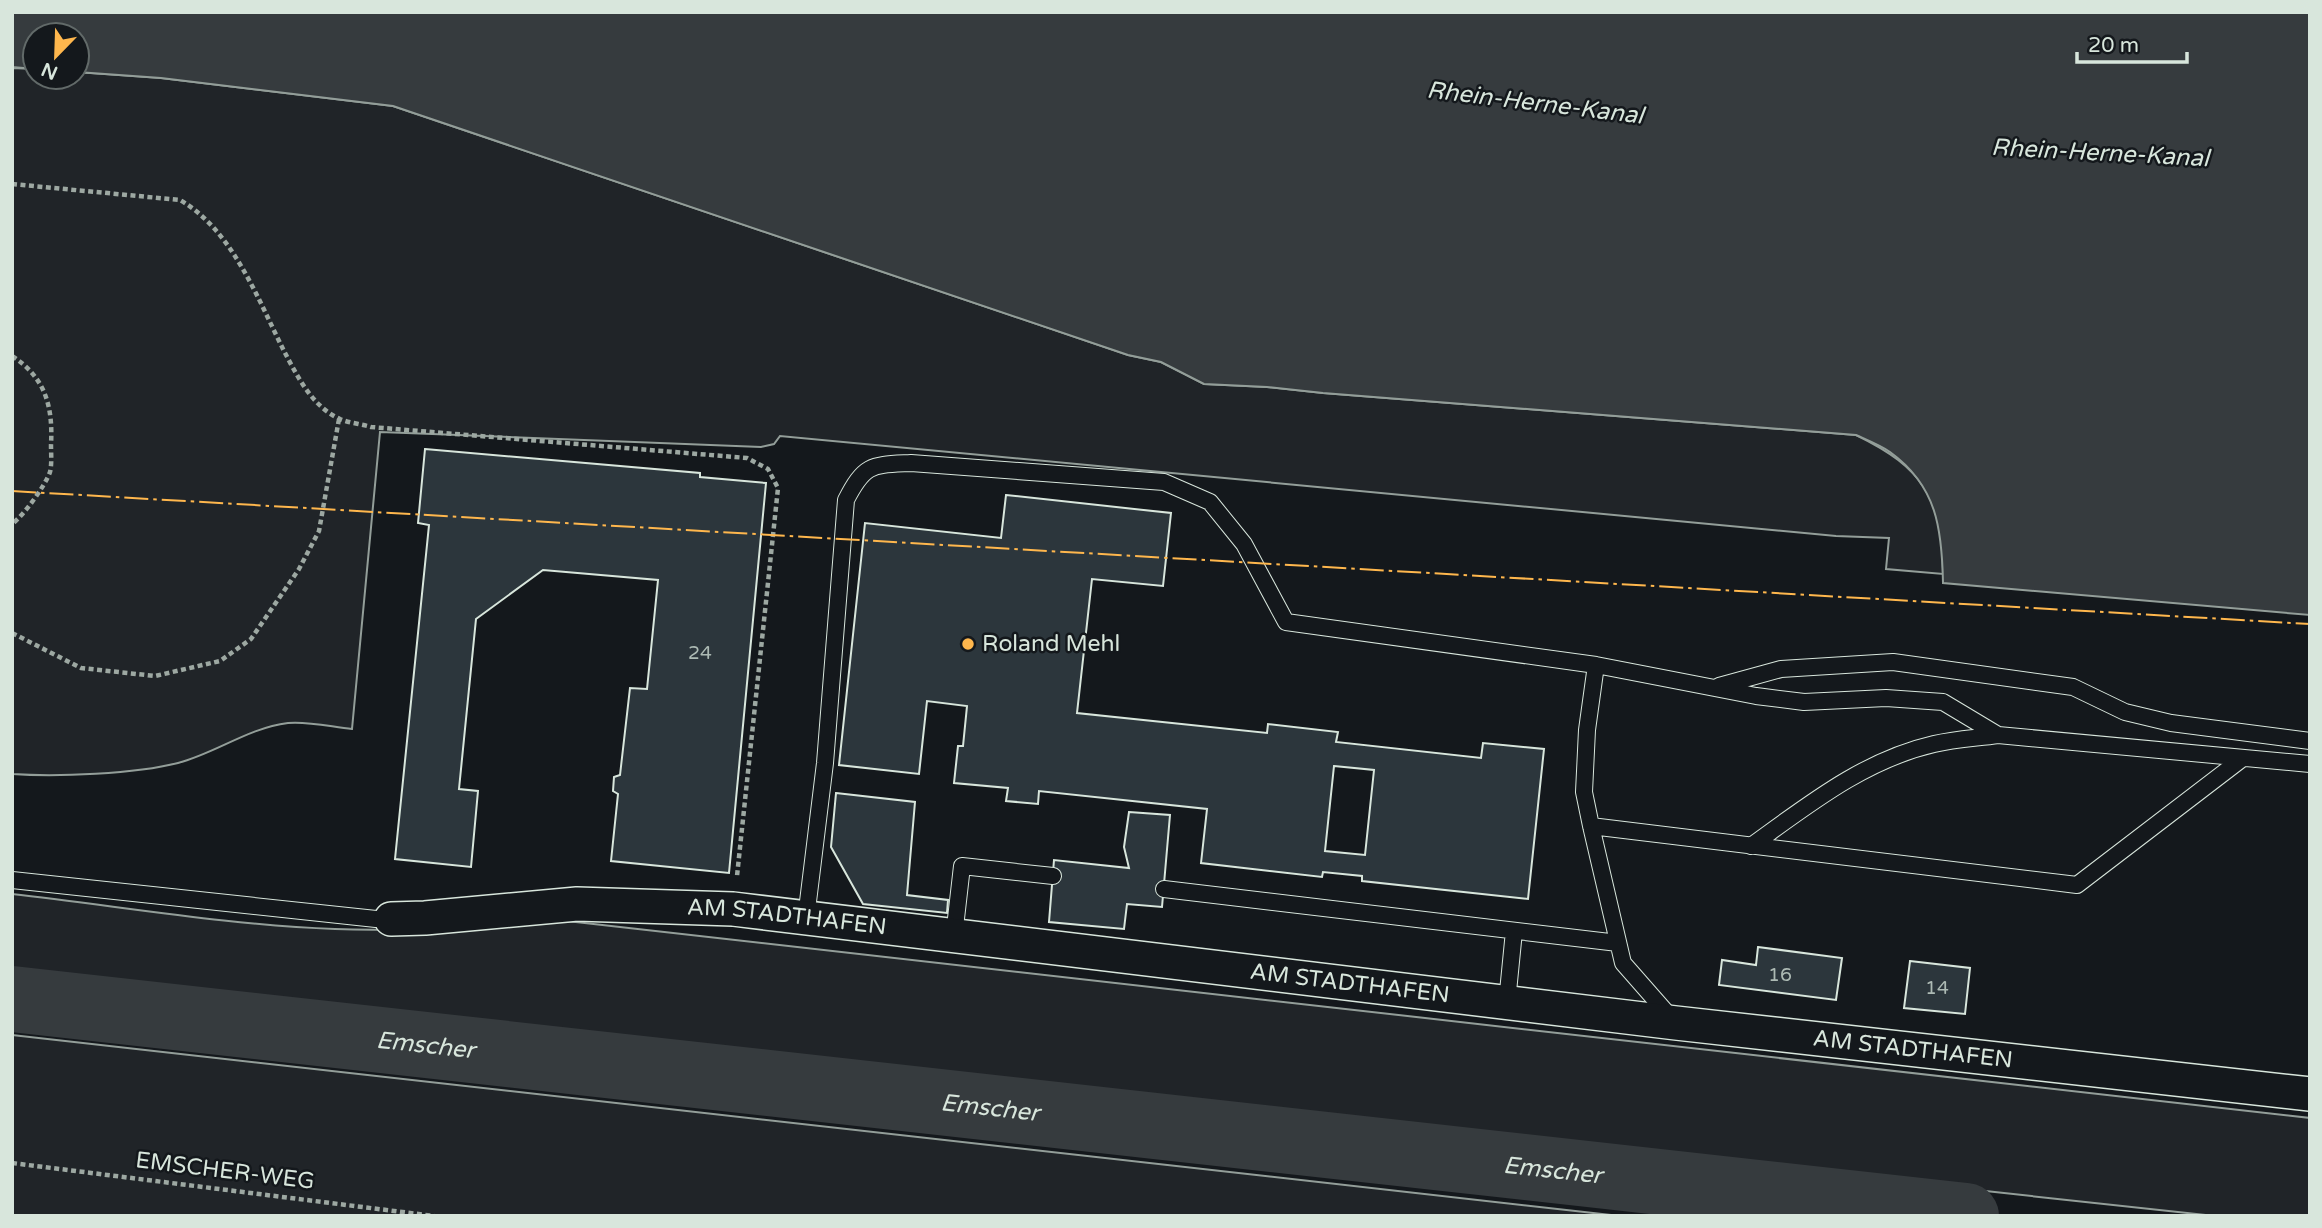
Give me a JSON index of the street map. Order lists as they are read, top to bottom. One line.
{"streets":{"street":["AM STADTHAFEN"],"path":["EMSCHER-WEG"]},"water":["Rhein-Herne-Kanal","Emscher"],"places":["Roland Mehl"],"house_numbers":["24","16","14"],"scale_bar":"20 m","north":"bottom left"}
